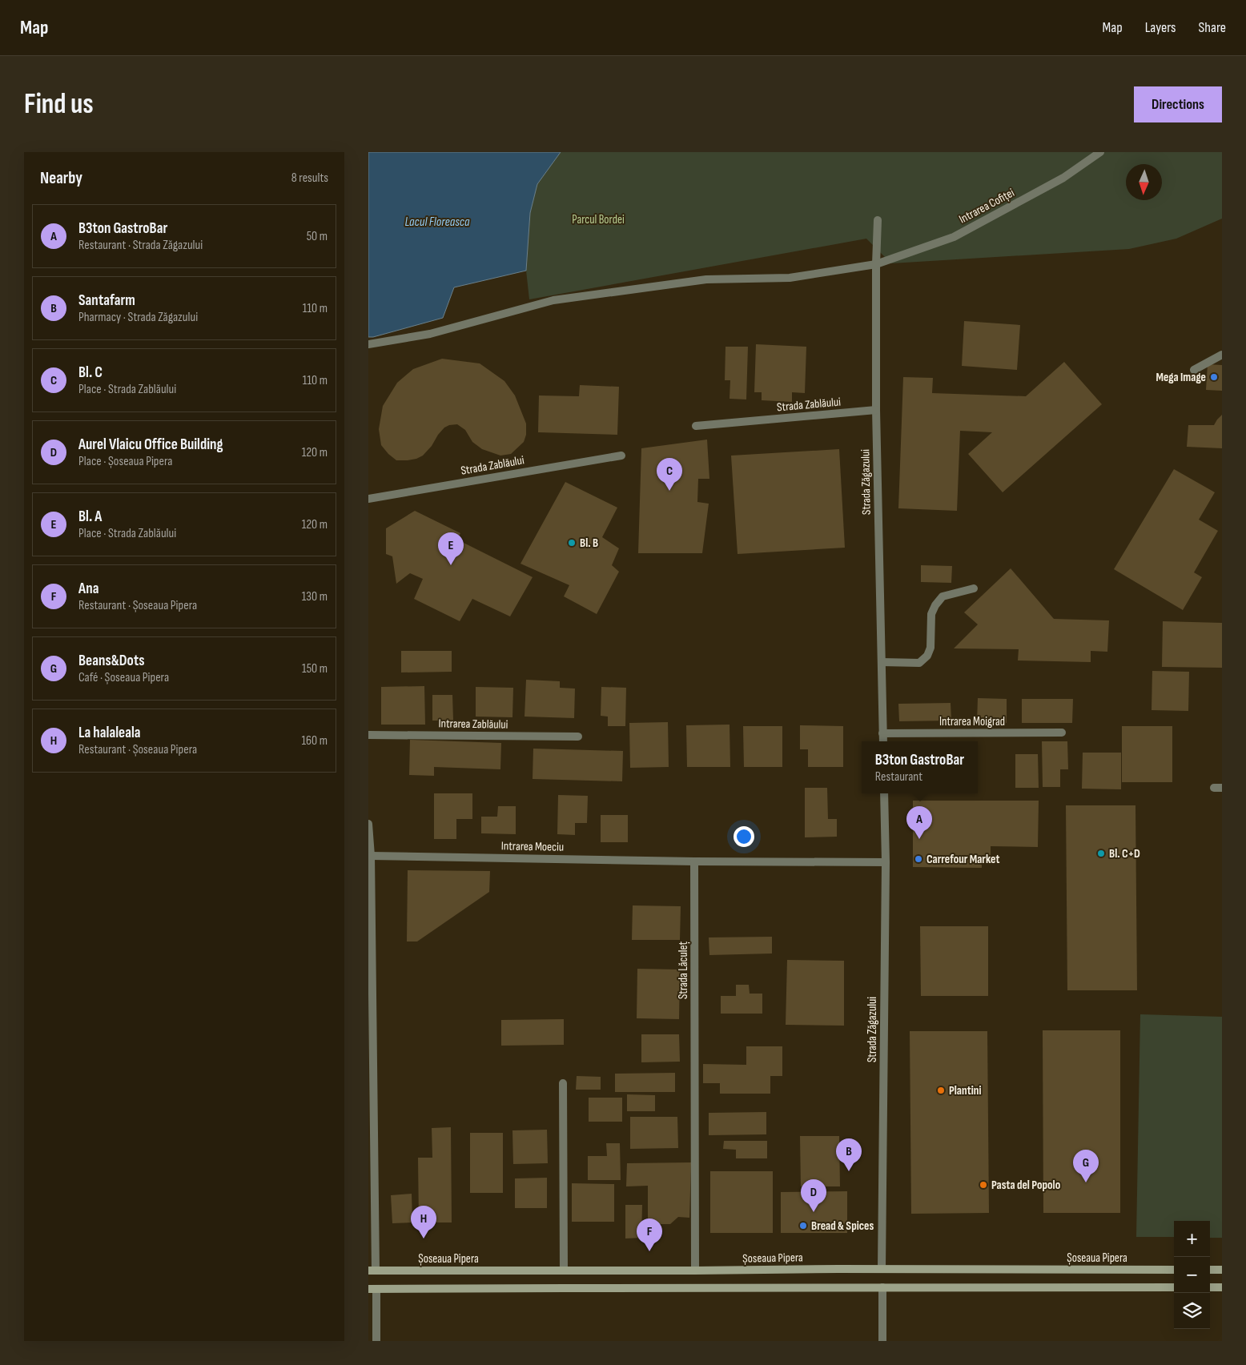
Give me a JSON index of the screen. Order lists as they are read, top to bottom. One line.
{"streets":{"main road":["Șoseaua Pipera"],"street":["Intrarea Cofiței","Strada Zablăului","Strada Zăgazului","Intrarea Moigrad","Intrarea Zablăului","Intrarea Moeciu","Strada Lăculeț"]},"crossings":[["Intrarea Cofiței","Strada Zăgazului"],["Strada Zablăului","Strada Zăgazului"],["Strada Zăgazului","Intrarea Moigrad"],["Strada Zăgazului","Șoseaua Pipera"],["Intrarea Moeciu","Strada Lăculeț"],["Strada Lăculeț","Șoseaua Pipera"]],"water":["Lacul Floreasca"],"parks":["Parcul Bordei"],"places":["Mega Image","Bl. B","Bl. C+D","Carrefour Market","Plantini","Pasta del Popolo","Bread & Spices"],"north":"bottom","page":{"header":"Map","nav":["Map","Layers","Share"],"buttons":"Directions","title":"Find us","heading":["Nearby","8 results"],"list":[{"mark":"A","name":"B3ton GastroBar","note":"Restaurant · Strada Zăgazului","value":"50 m"},{"mark":"B","name":"Santafarm","note":"Pharmacy · Strada Zăgazului","value":"110 m"},{"mark":"C","name":"Bl. C","note":"Place · Strada Zablăului","value":"110 m"},{"mark":"D","name":"Aurel Vlaicu Office Building","note":"Place · Șoseaua Pipera","value":"120 m"},{"mark":"E","name":"Bl. A","note":"Place · Strada Zablăului","value":"120 m"},{"mark":"F","name":"Ana","note":"Restaurant · Șoseaua Pipera","value":"130 m"},{"mark":"G","name":"Beans&Dots","note":"Café · Șoseaua Pipera","value":"150 m"},{"mark":"H","name":"La halaleala","note":"Restaurant · Șoseaua Pipera","value":"160 m"}],"pins":["C","E","A","B","G","D","H","F"],"popup":["B3ton GastroBar","Restaurant"],"map_buttons":["+","−"]}}
